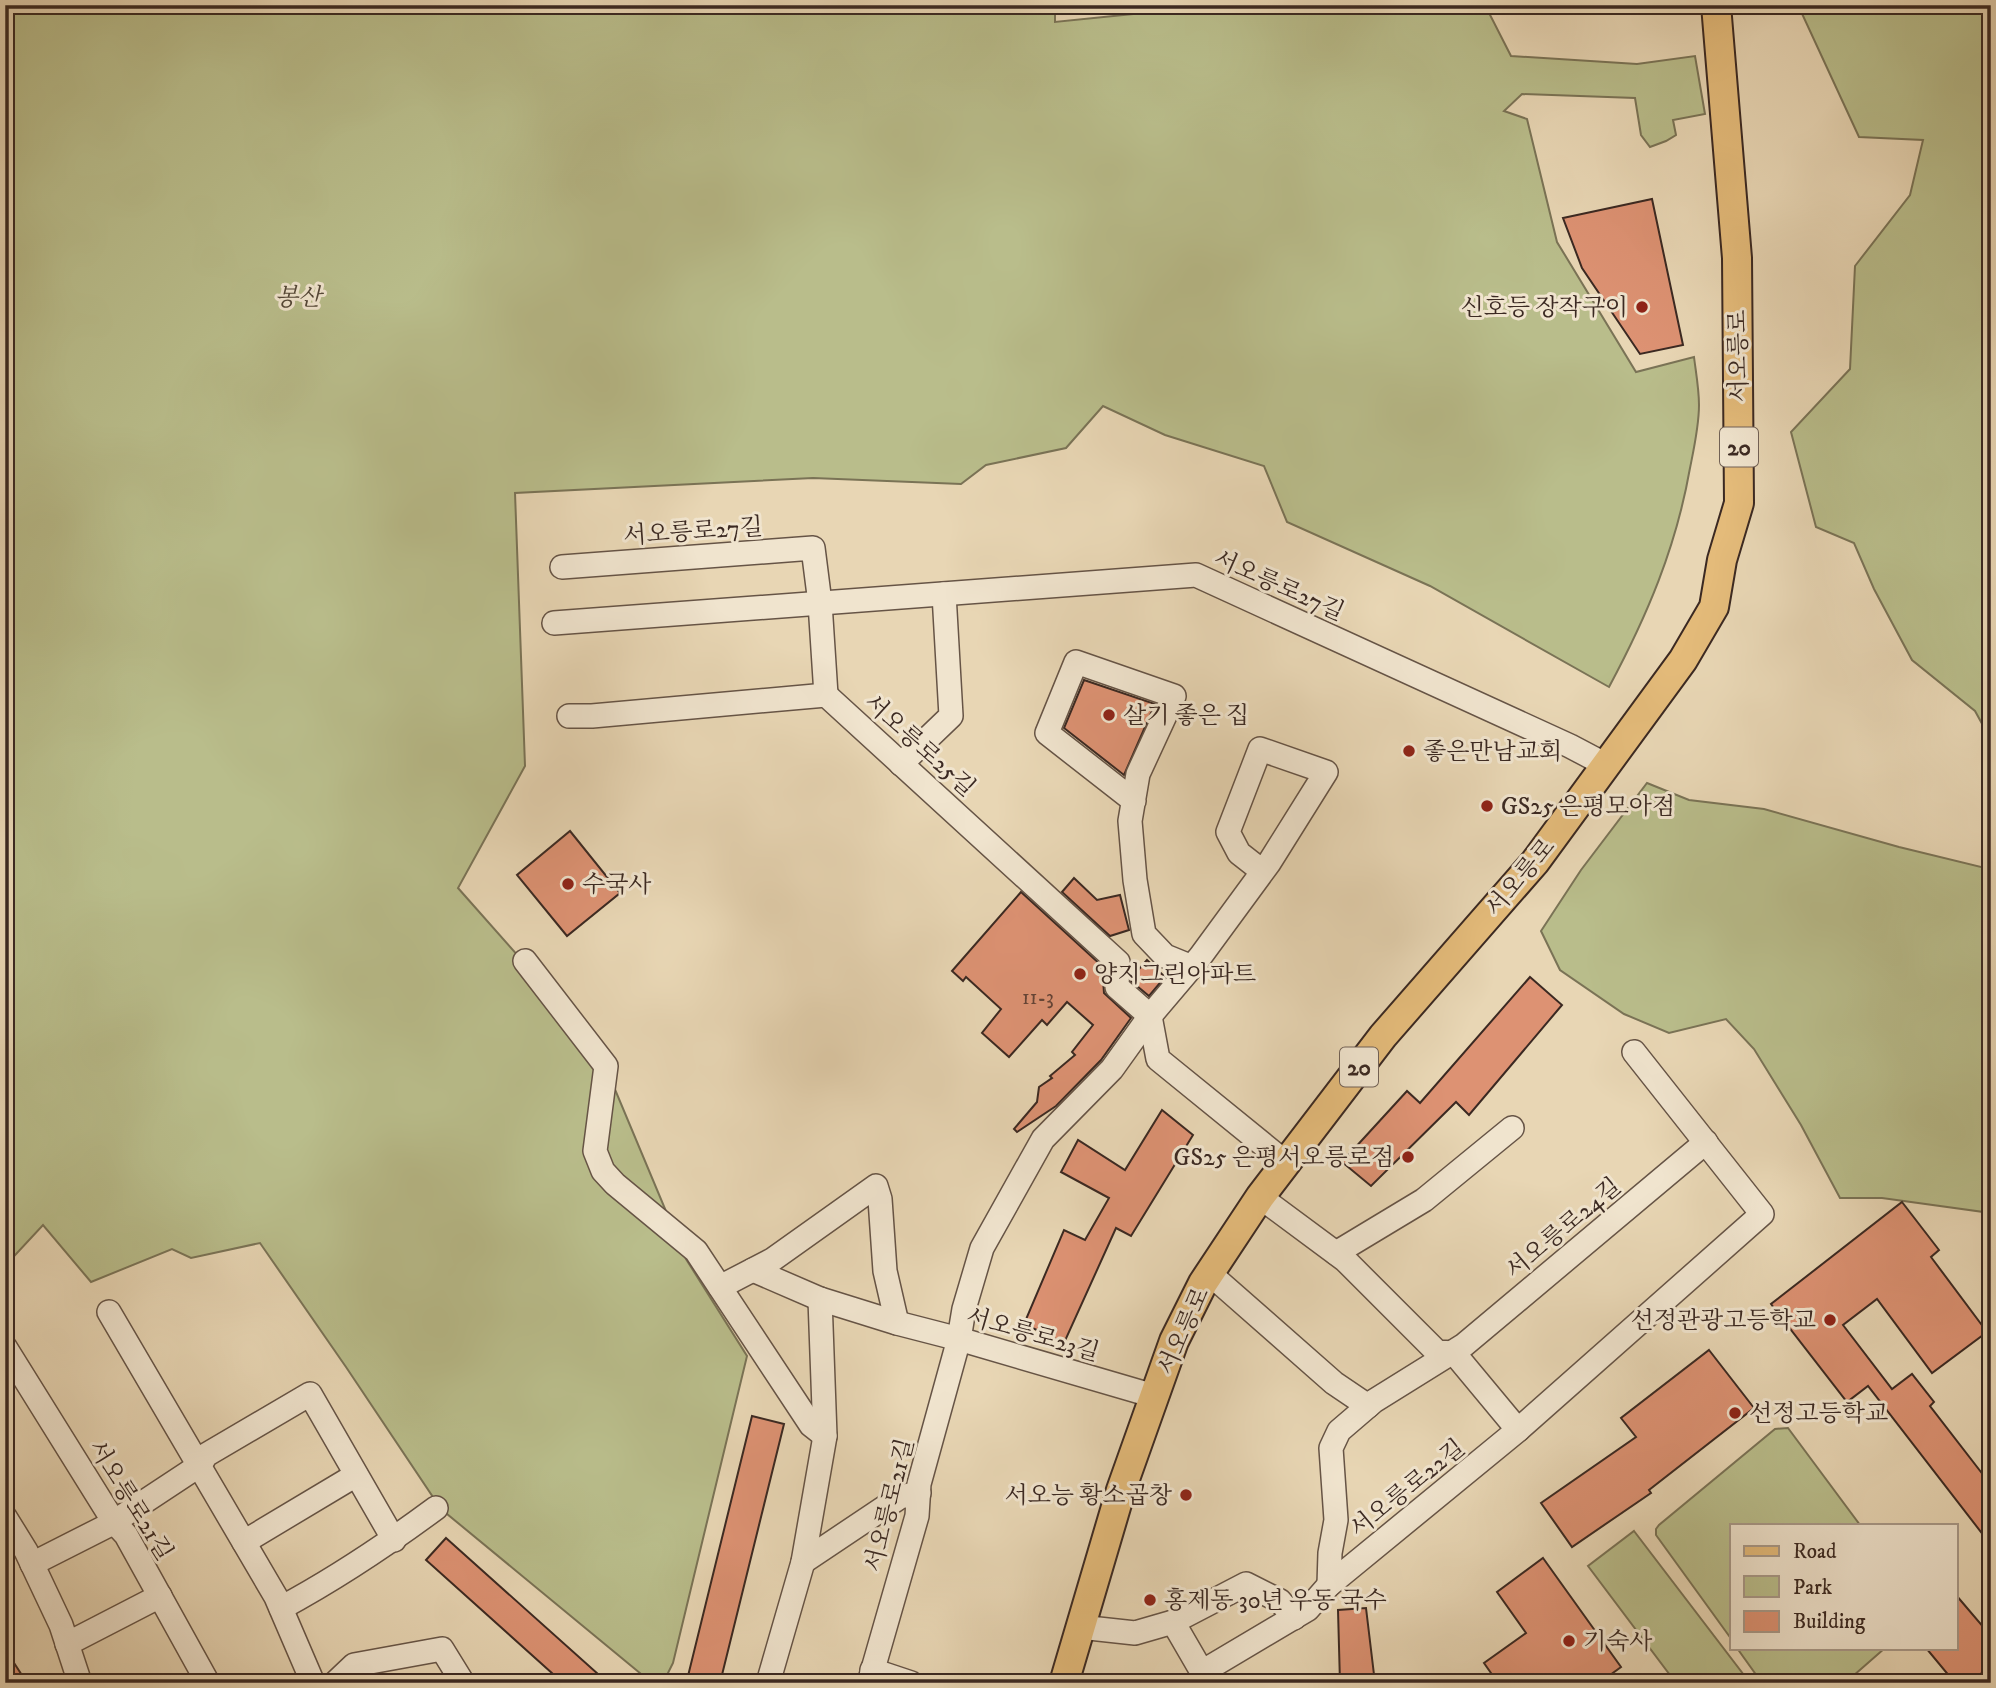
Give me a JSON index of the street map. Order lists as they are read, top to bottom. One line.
{"streets":{"main road":["서오릉로","20"],"street":["서오릉로27길","서오릉로25길","서오릉로24길","서오릉로23길","서오릉로22길","서오릉로21길"]},"crossings":[["서오릉로","서오릉로27길"],["서오릉로","서오릉로23길"],["서오릉로24길","서오릉로22길"],["서오릉로23길","서오릉로21길"]],"parks":["봉산"],"places":["신호등 장작구이","살기 좋은 집","좋은만남교회","GS25 은평모아점","수국사","양지그린아파트","GS25 은평서오릉로점","선정관광고등학교","선정고등학교","서오능 황소곱창","홍제동 30년 우동 국수","기숙사"],"house_numbers":["11-3"],"legend":["Road","Park","Building"]}
